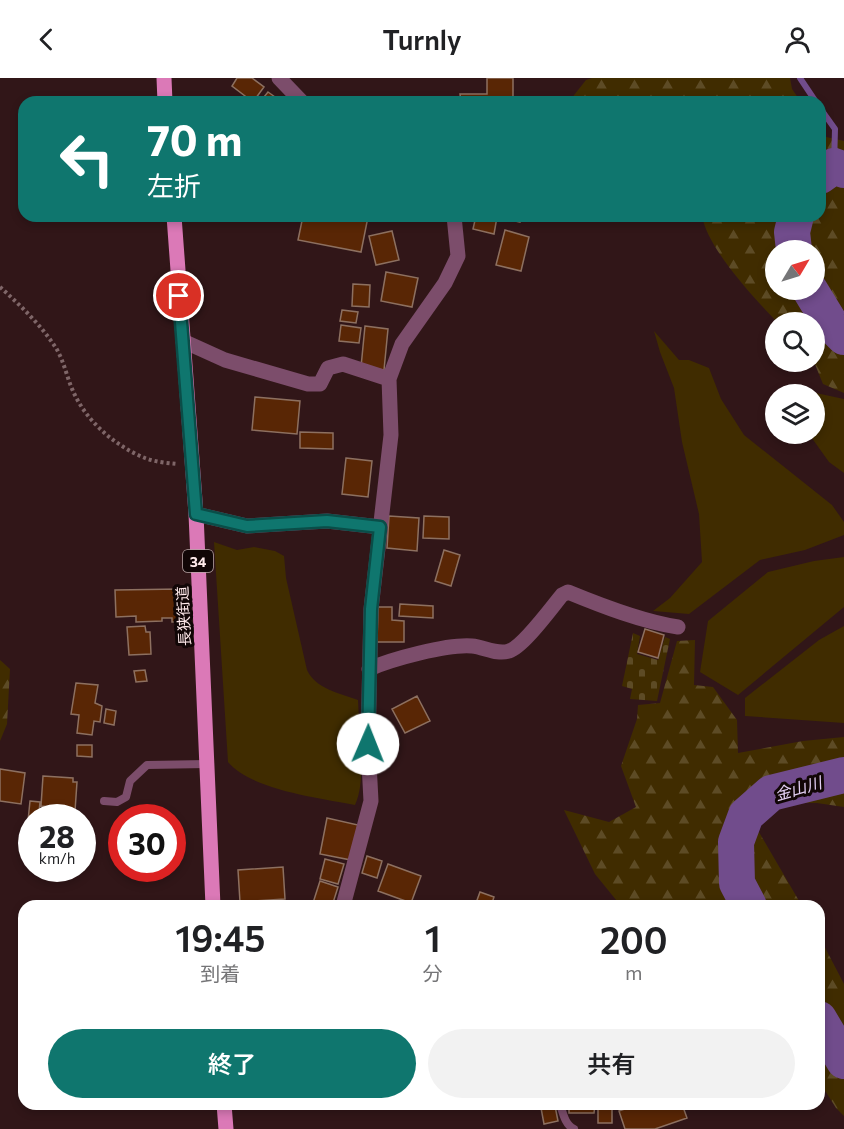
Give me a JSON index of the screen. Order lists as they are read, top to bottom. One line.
{"streets":{"main road":["34","長狭街道"]},"water":["金山川"],"north":"top right","page":{"header":"Turnly","turn":["70 m","左折"],"speed":"28 km/h","limit":"30","eta":["19:45","到着","1","分","200","m"],"buttons":["終了","共有"]}}
